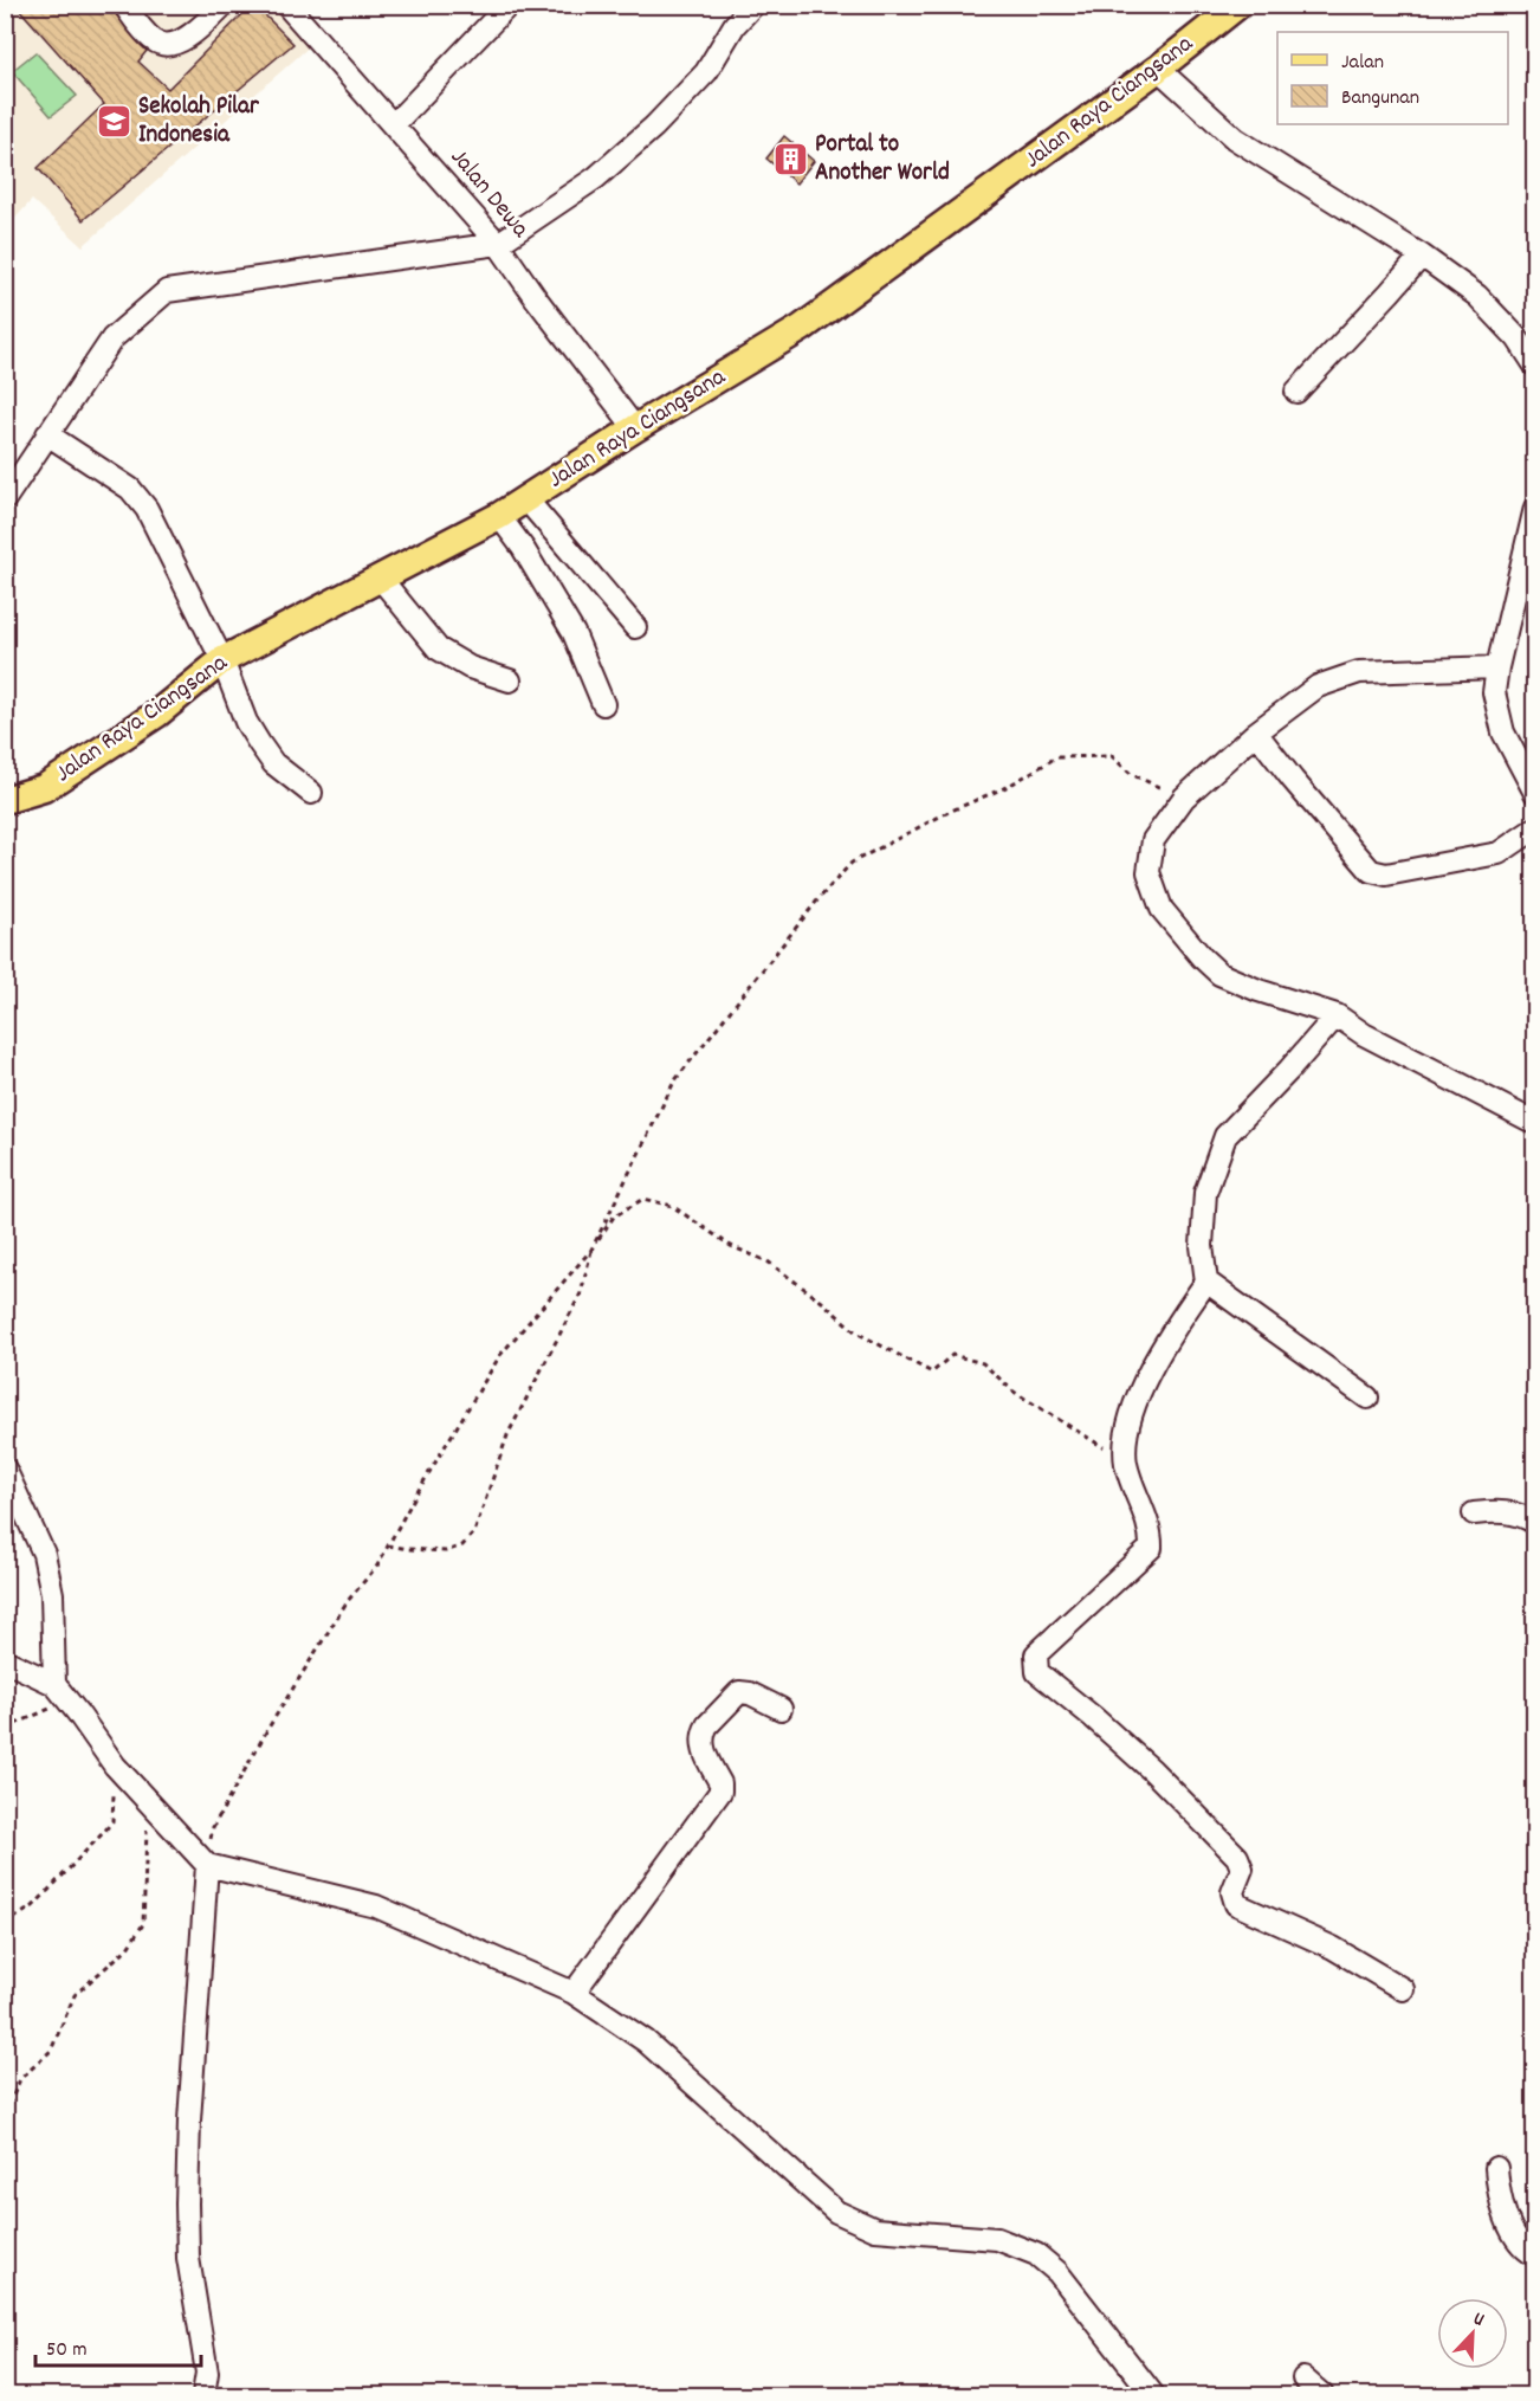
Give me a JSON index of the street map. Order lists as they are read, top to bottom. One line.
{"streets":{"main road":["Jalan Raya Ciangsana"],"street":["Jalan Dewa"]},"crossings":[["Jalan Raya Ciangsana","Jalan Dewa"]],"places":{"school or university":["Sekolah Pilar Indonesia"],"building":["Portal to Another World"]},"legend":["Jalan","Bangunan"],"scale_bar":"50 m","north":"top right"}
